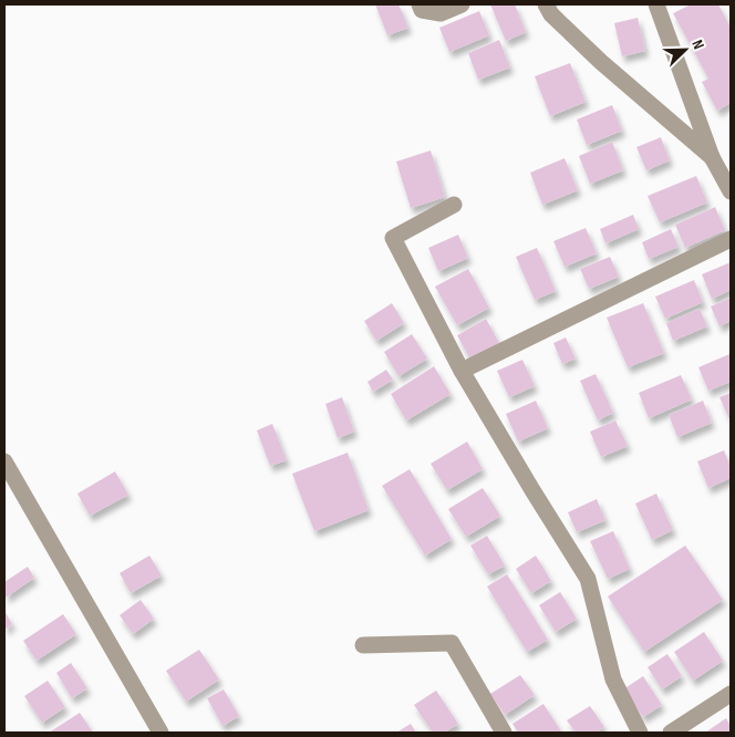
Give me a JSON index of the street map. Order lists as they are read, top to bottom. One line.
{"north":"top right"}
